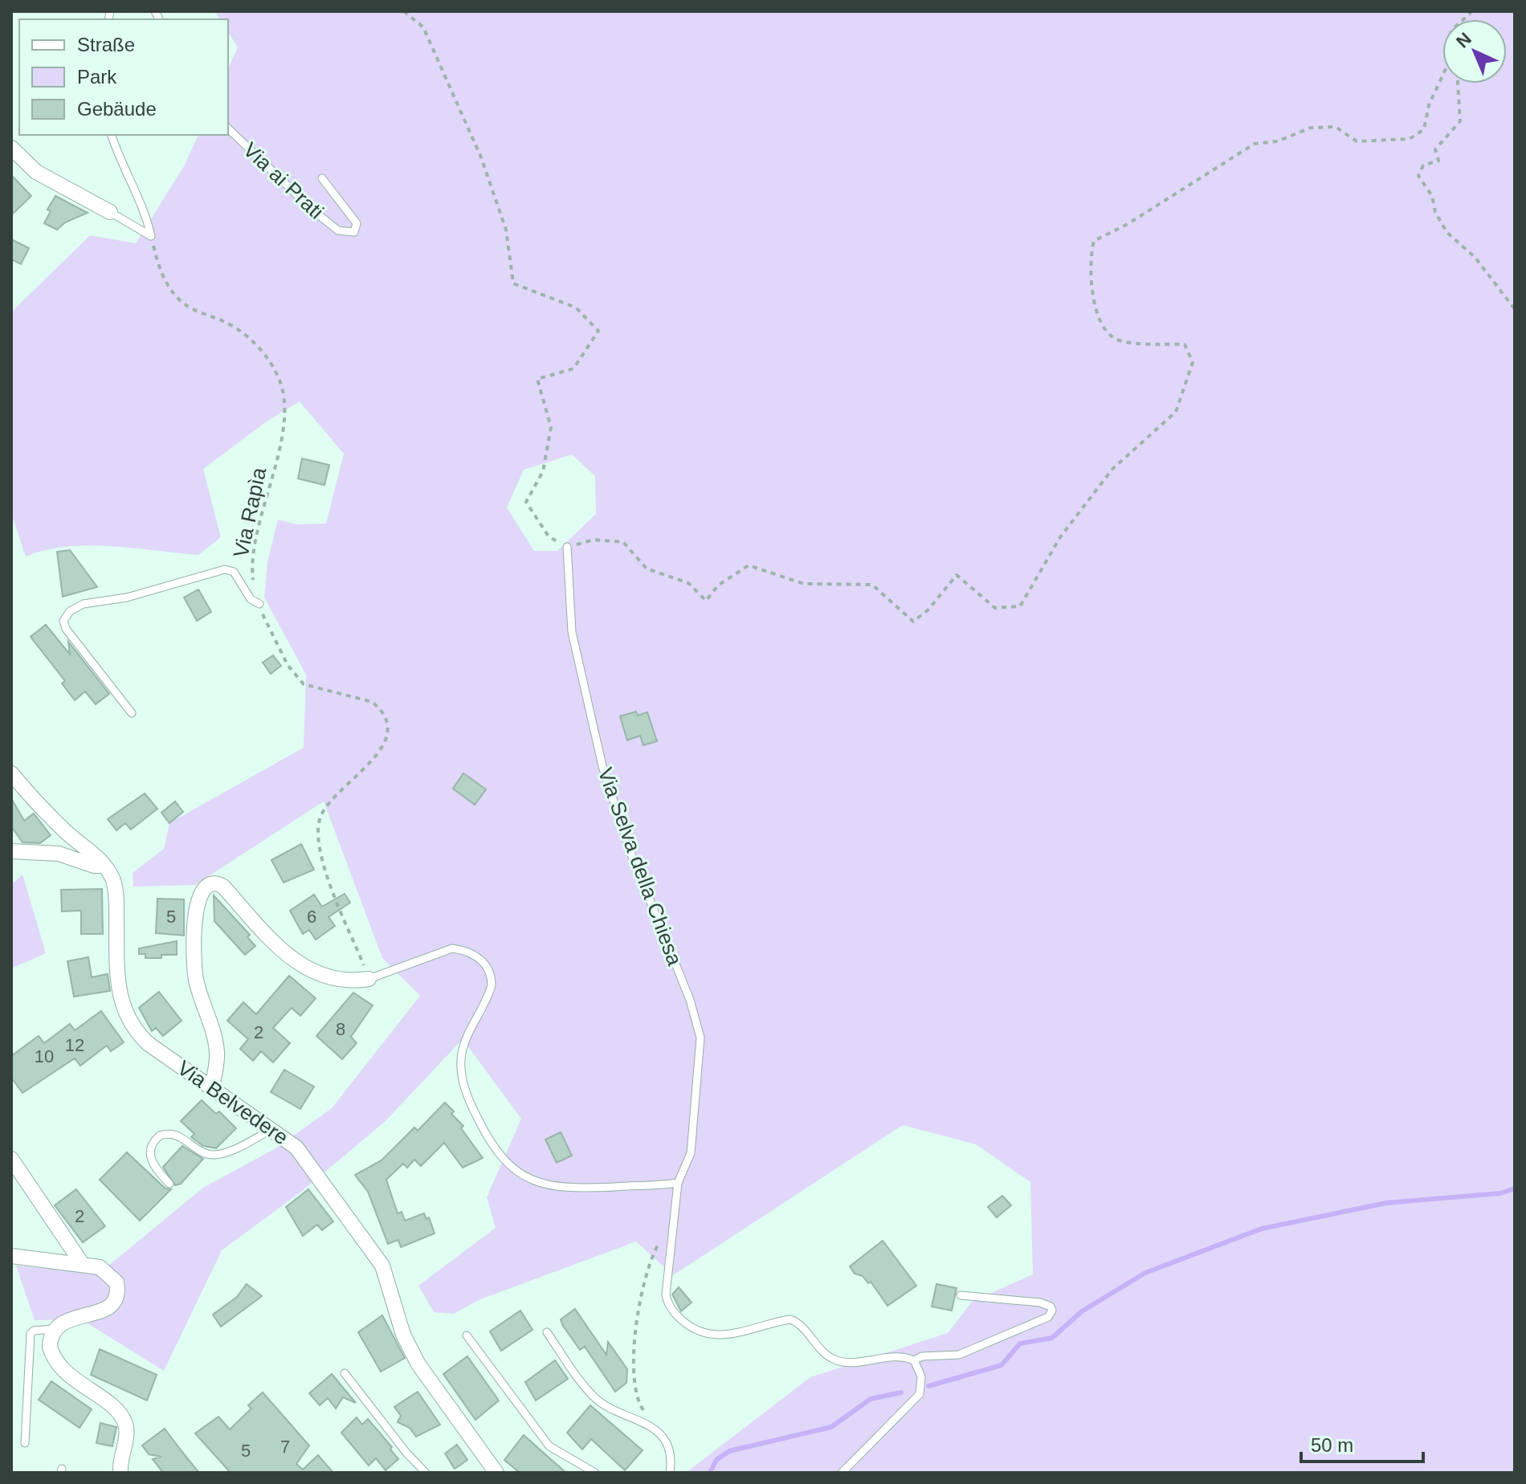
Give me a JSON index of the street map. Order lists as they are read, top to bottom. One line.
{"streets":{"street":["Via Belvedere"],"lane":["Via ai Prati","Via Selva della Chiesa"],"path":["Via Rapìa"]},"house_numbers":["5","6","8","2","12","10","2","7","5"],"legend":["Straße","Park","Gebäude"],"scale_bar":"50 m","north":"top left"}
